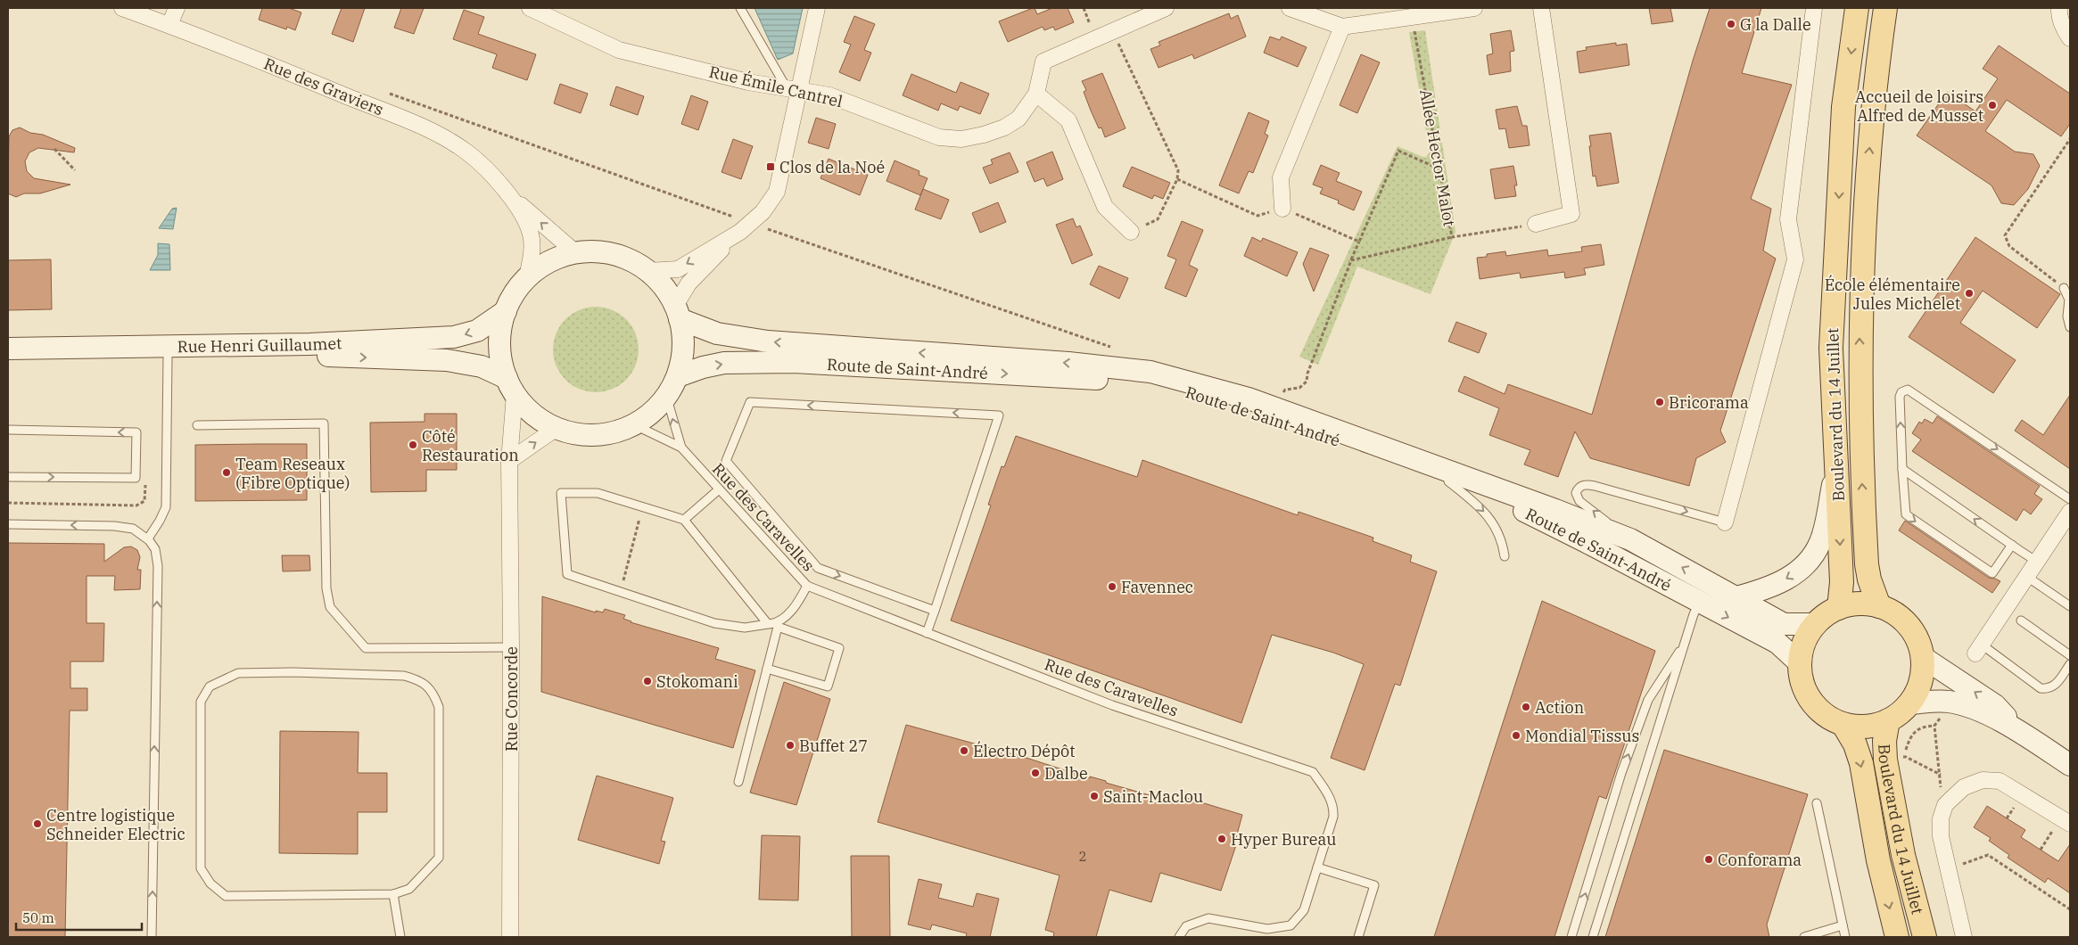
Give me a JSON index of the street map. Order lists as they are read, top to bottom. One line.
{"streets":{"main road":["Rue Henri Guillaumet","Route de Saint-André","Boulevard du 14 Juillet"],"street":["Rue des Graviers","Rue Émile Cantrel","Rue Concorde"],"lane":["Rue des Caravelles"],"path":["Allée Hector Malot"]},"crossings":[["Rue Henri Guillaumet","Rue Concorde"],["Route de Saint-André","Boulevard du 14 Juillet"]],"places":{"other":["G la Dalle","Accueil de loisirs Alfred de Musset","École élémentaire Jules Michelet","Bricorama","Côté Restauration","Team Reseaux (Fibre Optique)","Favennec","Stokomani","Action","Mondial Tissus","Buffet 27","Électro Dépôt","Dalbe","Saint-Maclou","Centre logistique Schneider Electric","Hyper Bureau","Conforama"],"transit":["Clos de la Noé"]},"house_numbers":["2"],"scale_bar":"50 m"}
